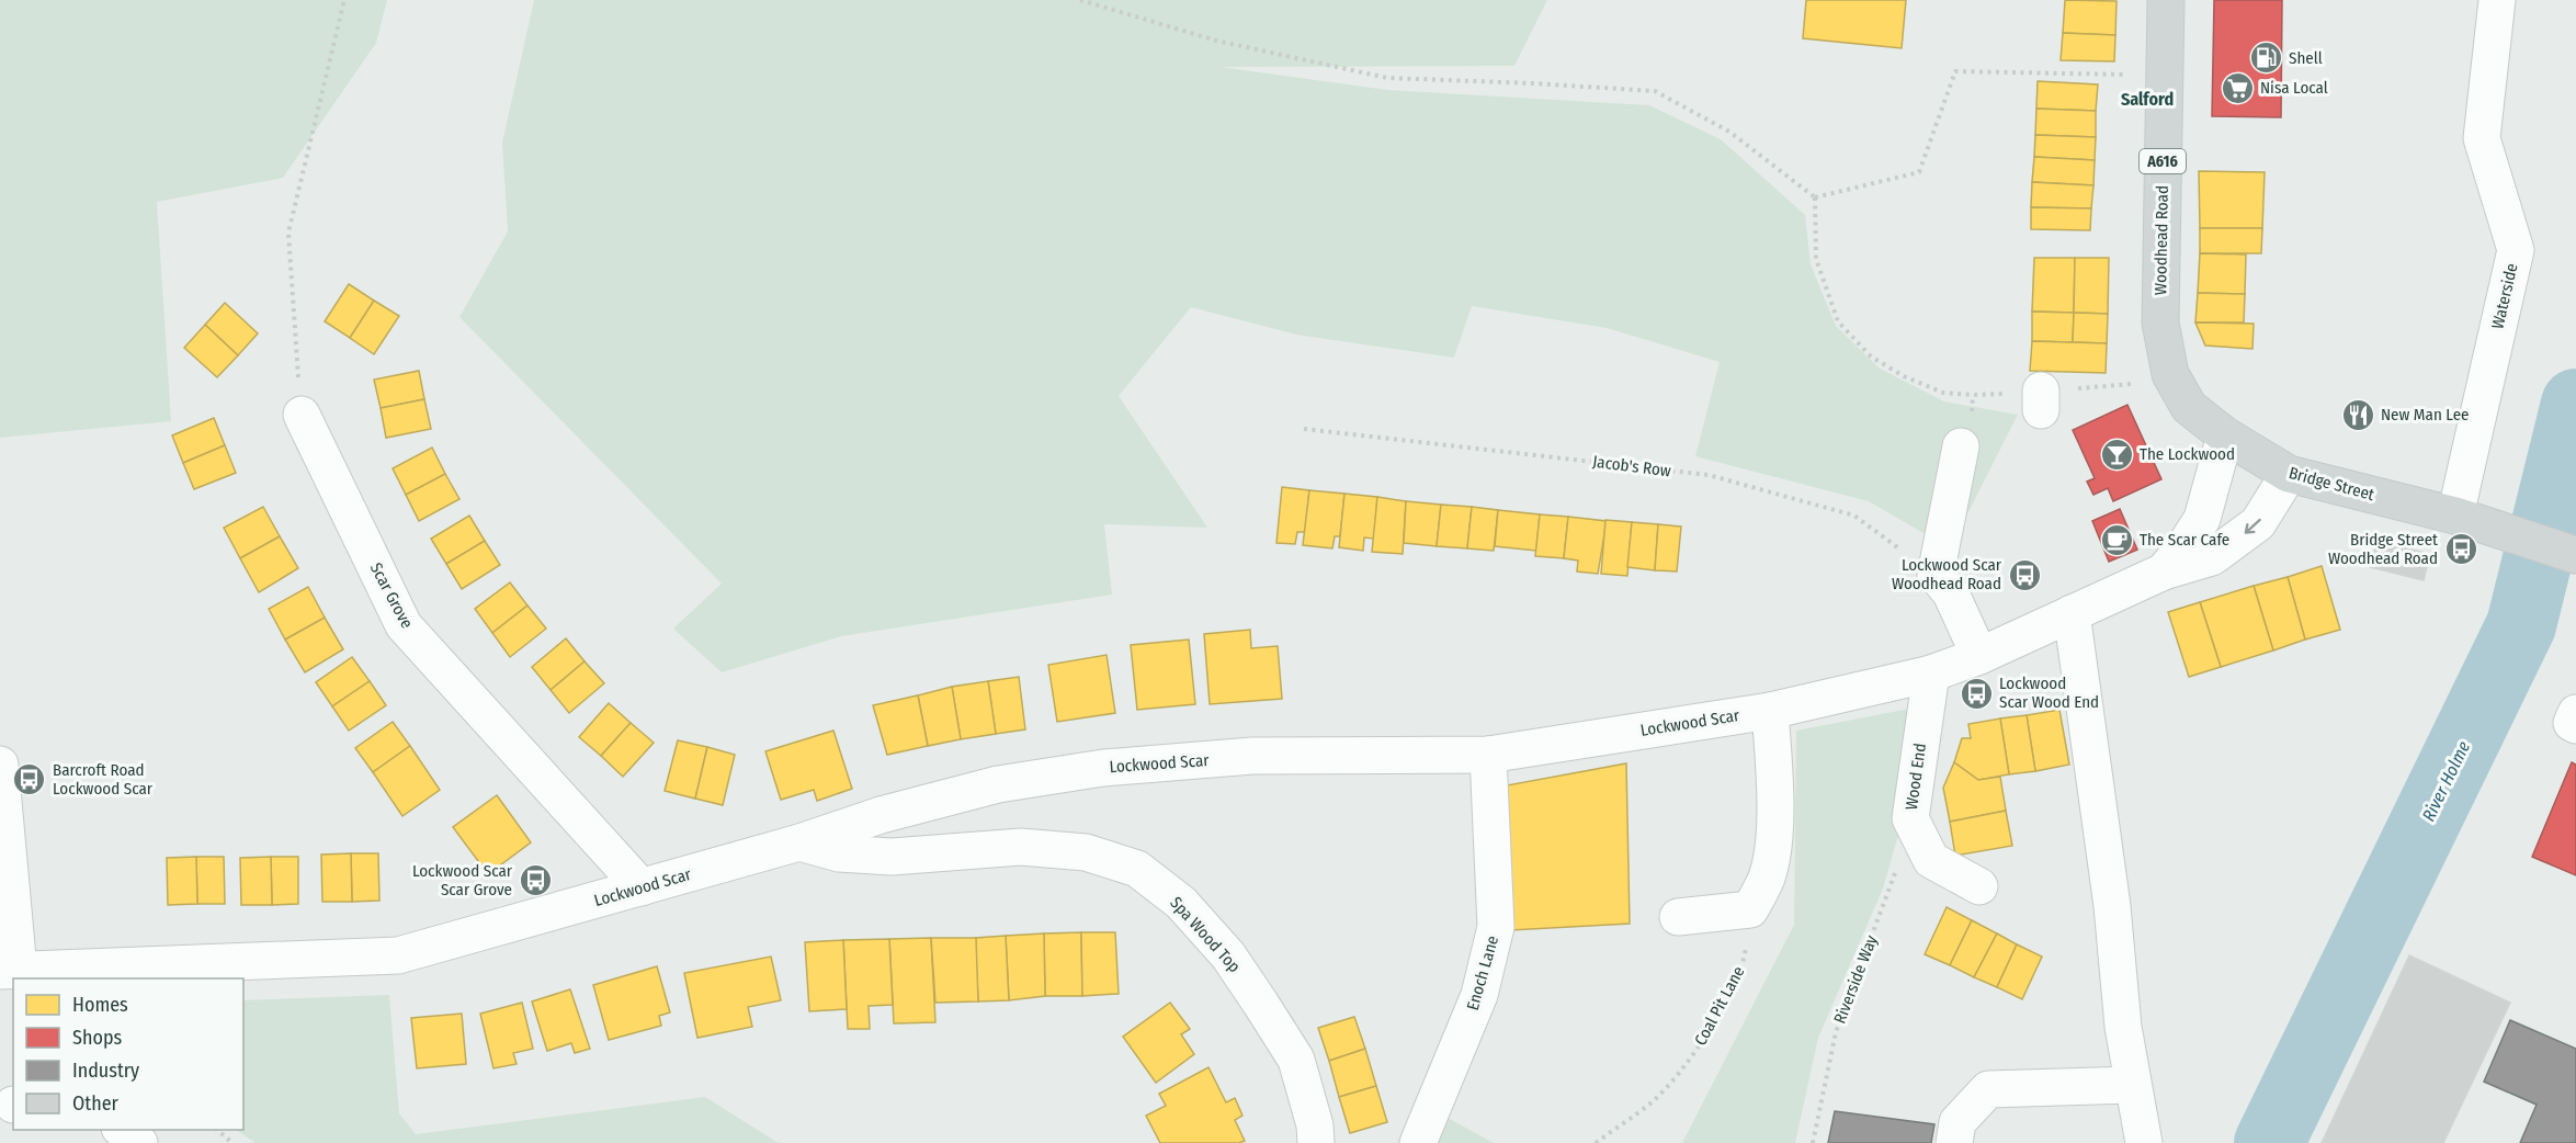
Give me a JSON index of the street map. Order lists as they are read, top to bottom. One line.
{"streets":{"main road":["A616","Woodhead Road","Bridge Street"],"street":["Waterside","Scar Grove","Lockwood Scar","Wood End","Spa Wood Top","Enoch Lane"],"path":["Jacob's Row","Riverside Way","Coal Pit Lane"]},"crossings":[["Woodhead Road","Bridge Street"],["Waterside","Bridge Street"],["Bridge Street","Lockwood Scar"],["Scar Grove","Lockwood Scar"],["Lockwood Scar","Wood End"],["Lockwood Scar","Spa Wood Top"],["Lockwood Scar","Enoch Lane"],["Wood End","Riverside Way"]],"districts":["Salford"],"water":["River Holme"],"places":{"fuel station":["Shell"],"supermarket":["Nisa Local"],"restaurant":["New Man Lee"],"bar":["The Lockwood"],"cafe":["The Scar Cafe"],"bus stop":["Bridge Street Woodhead Road","Lockwood Scar Woodhead Road","Lockwood Scar Wood End","Barcroft Road Lockwood Scar","Lockwood Scar Scar Grove"]},"legend":["Homes","Shops","Industry","Other"]}
